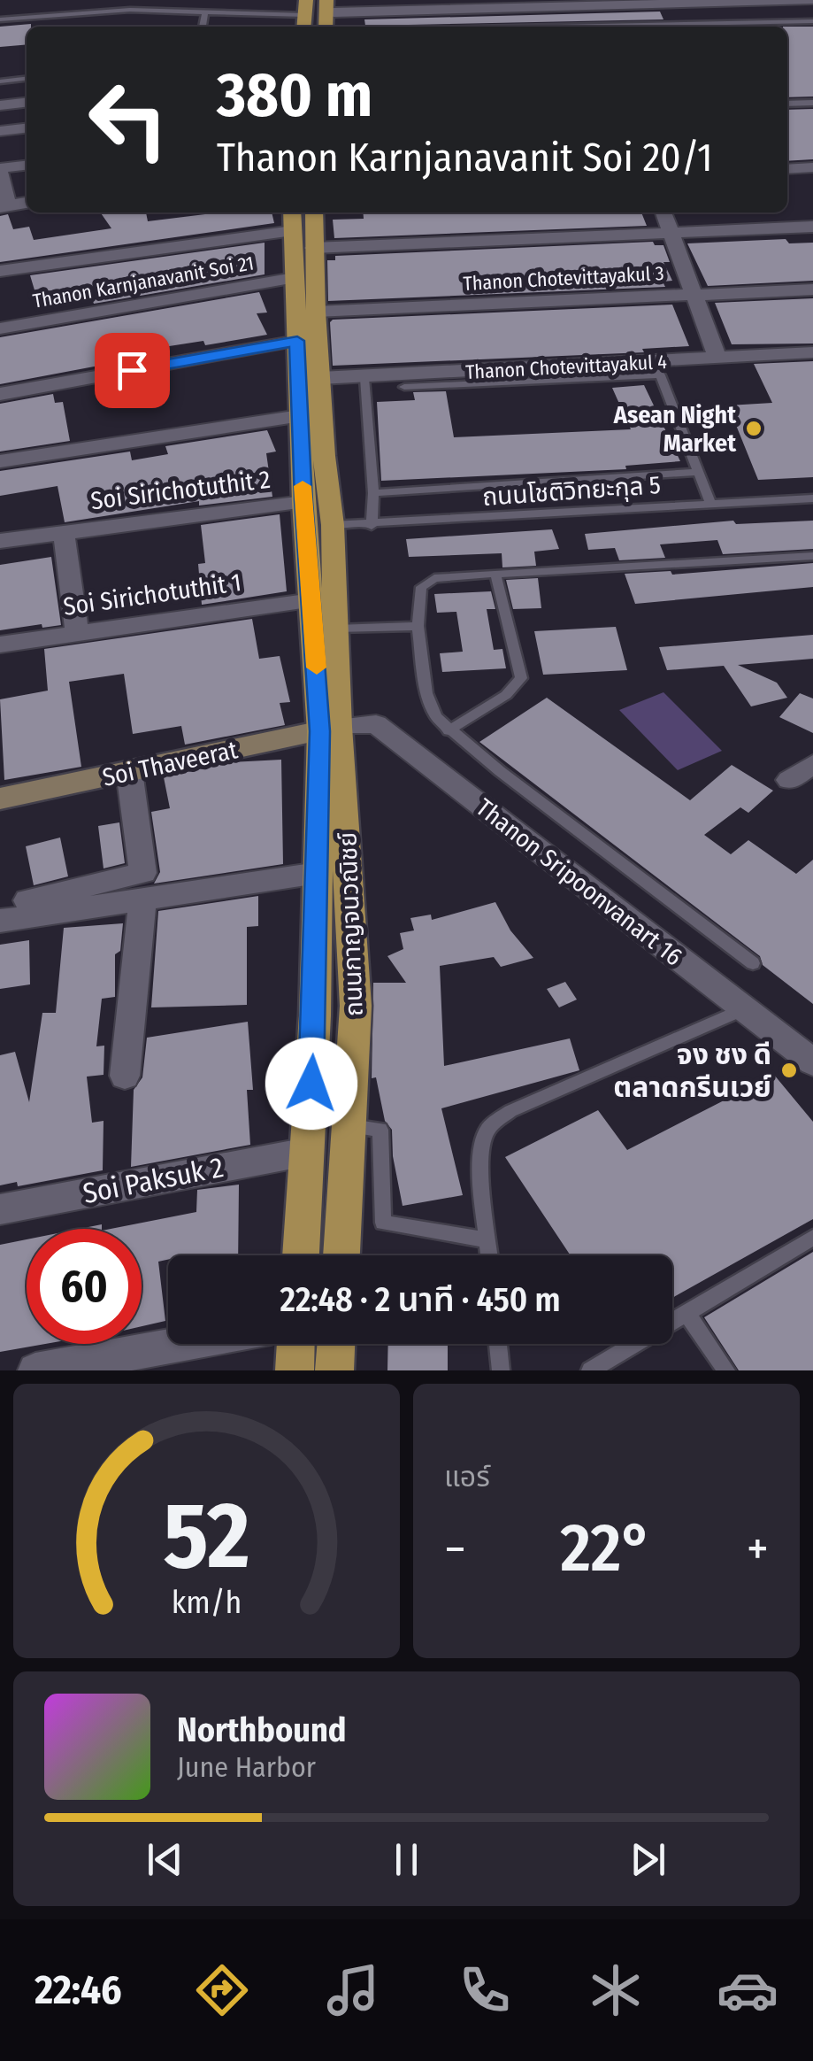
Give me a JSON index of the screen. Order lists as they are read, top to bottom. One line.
{"streets":{"main road":["ถนนกาญจนวณิชย์"],"street":["Thanon Chotevittayakul 3","Thanon Karnjanavanit Soi 21","Thanon Chotevittayakul 4","Soi Sirichotuthit 2","Soi Sirichotuthit 1","Soi Thaveerat","Thanon Sripoonvanart 16","Soi Paksuk 2"],"lane":["ถนนโชติวิทยะกุล 5"]},"crossings":[["Thanon Chotevittayakul 3","ถนนกาญจนวณิชย์"],["Thanon Karnjanavanit Soi 21","ถนนกาญจนวณิชย์"],["Thanon Chotevittayakul 4","ถนนกาญจนวณิชย์"],["Soi Sirichotuthit 2","ถนนกาญจนวณิชย์"],["ถนนโชติวิทยะกุล 5","ถนนกาญจนวณิชย์"],["Soi Sirichotuthit 1","ถนนกาญจนวณิชย์"],["Soi Thaveerat","Thanon Sripoonvanart 16"],["Soi Thaveerat","ถนนกาญจนวณิชย์"],["Thanon Sripoonvanart 16","ถนนกาญจนวณิชย์"],["ถนนกาญจนวณิชย์","Soi Paksuk 2"]],"places":["Asean Night Market","จง ชง ดี ตลาดกรีนเวย์"],"page":{"turn":["380 m","Thanon Karnjanavanit Soi 20/1"],"limit":"60","trip":"22:48 · 2 นาที · 450 m","tile":"แอร์","heat":["−","22°","+"],"song":["Northbound","June Harbor"],"tabs":"22:46","gauge":["52","km/h"]}}
